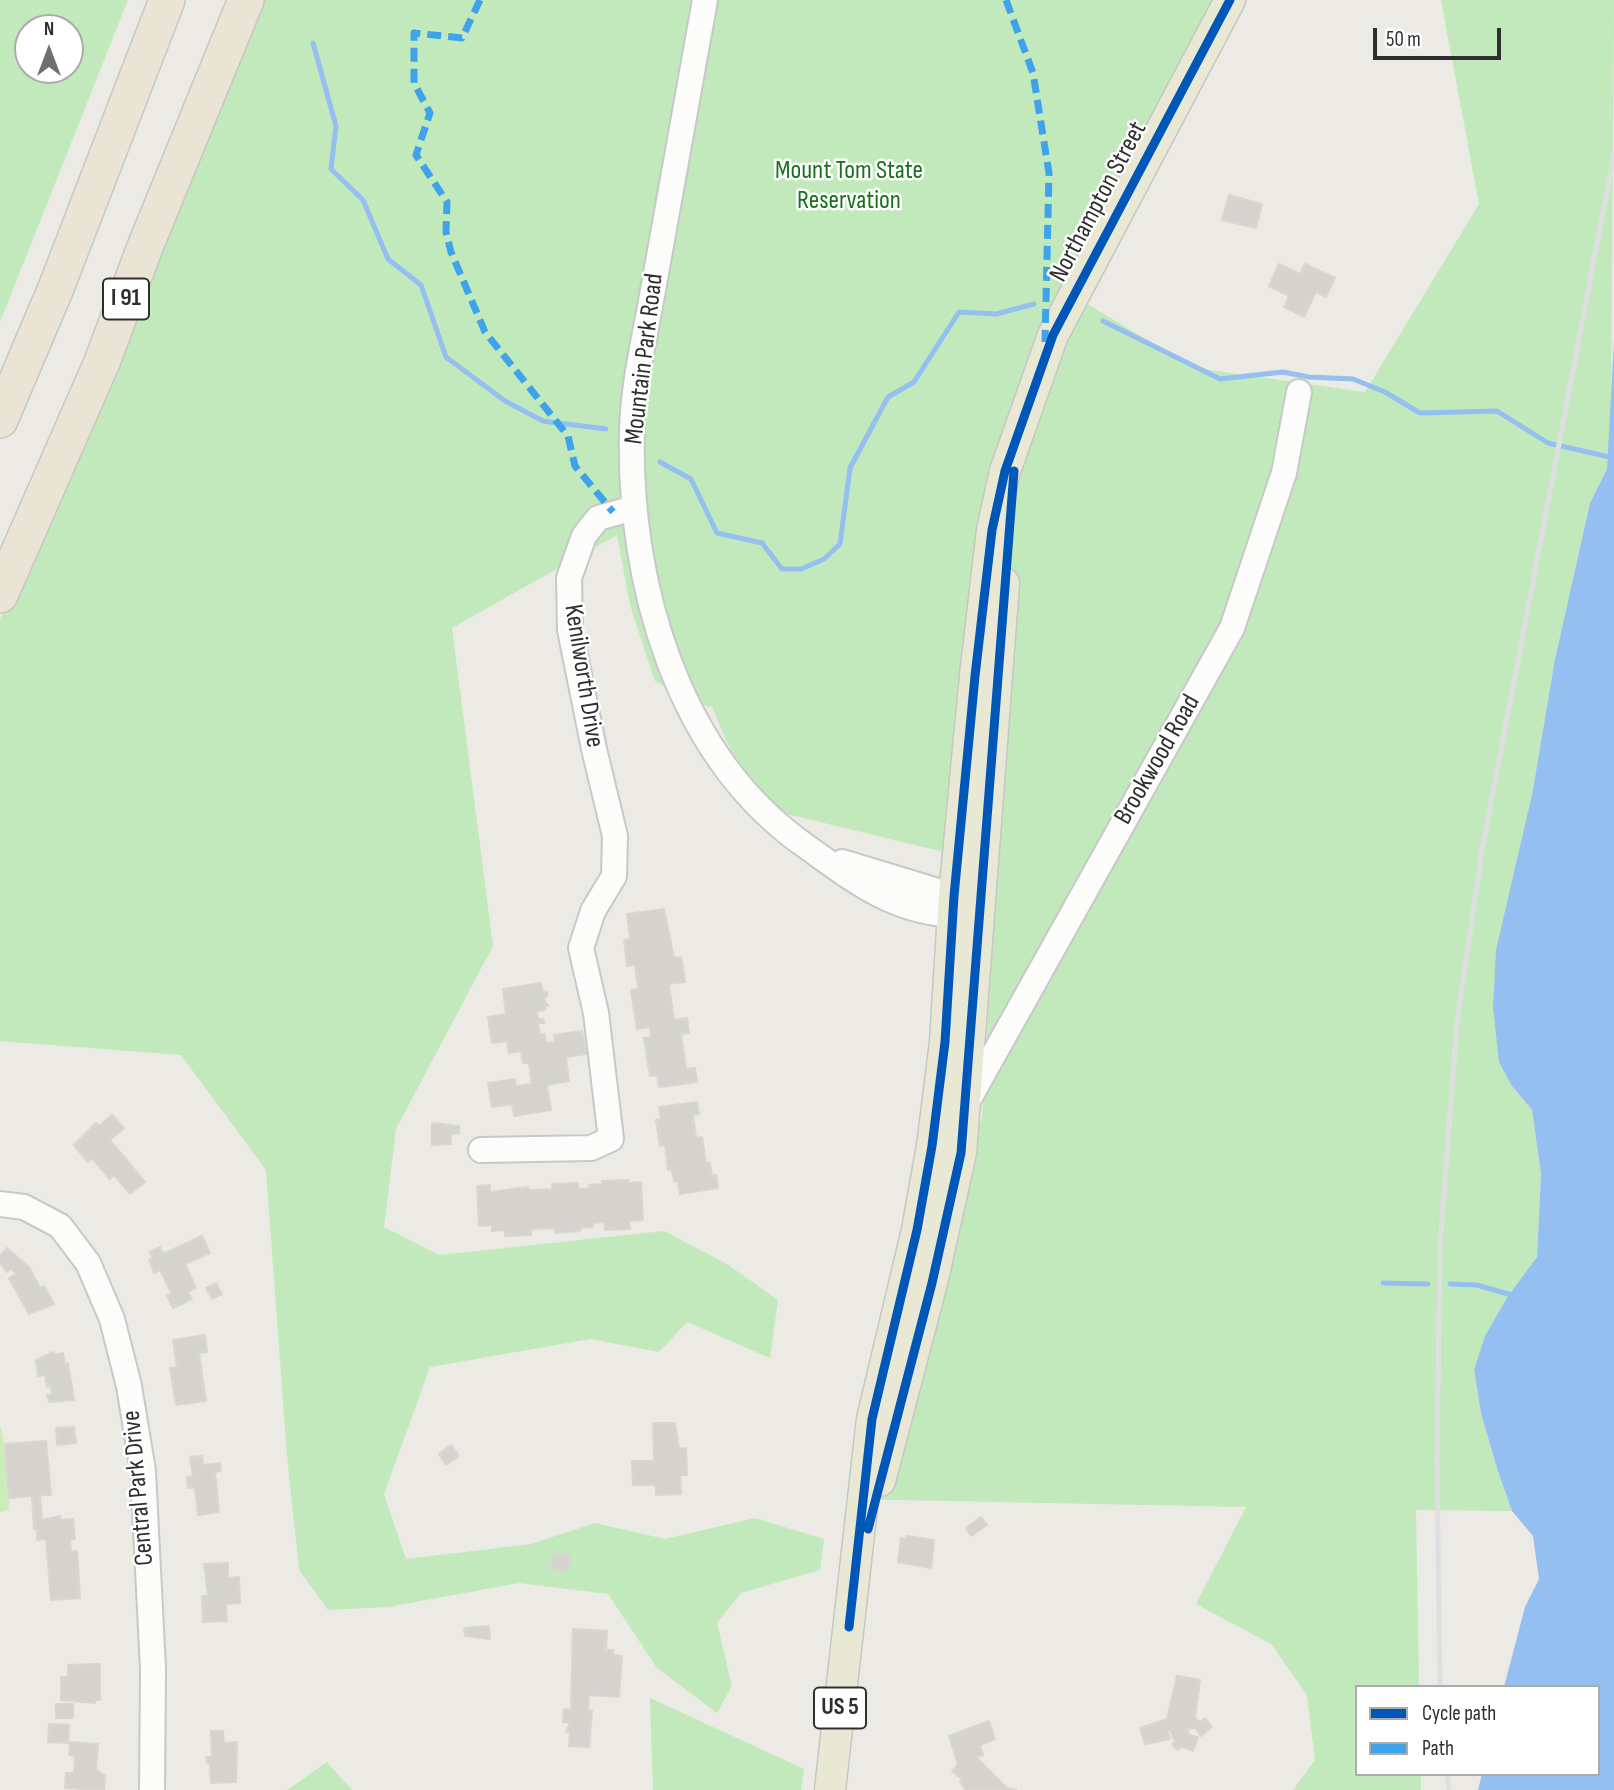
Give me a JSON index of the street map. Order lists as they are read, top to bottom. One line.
{"streets":{"highway":["I 91"],"main road":["Northampton Street","US 5"],"street":["Mountain Park Road","Kenilworth Drive","Brookwood Road","Central Park Drive"]},"crossings":[["Northampton Street","Mountain Park Road"],["Northampton Street","US 5"],["Mountain Park Road","Kenilworth Drive"],["Mountain Park Road","US 5"],["Brookwood Road","US 5"]],"parks":["Mount Tom State Reservation"],"legend":["Cycle path","Path"],"scale_bar":"50 m","north":"top"}
